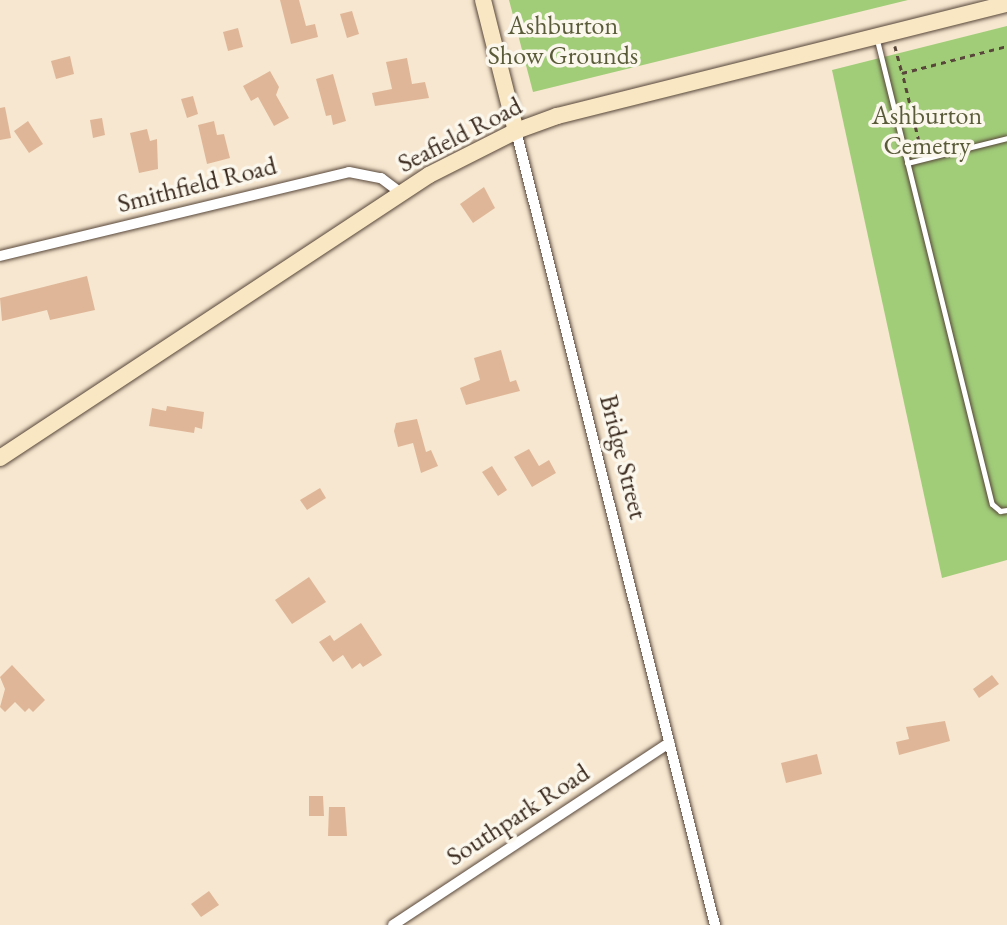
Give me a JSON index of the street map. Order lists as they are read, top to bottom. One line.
{"streets":{"street":["Seafield Road","Smithfield Road","Bridge Street","Southpark Road"]},"crossings":[["Seafield Road","Smithfield Road"],["Seafield Road","Bridge Street"],["Bridge Street","Southpark Road"]],"parks":["Ashburton Show Grounds","Ashburton Cemetry"]}
